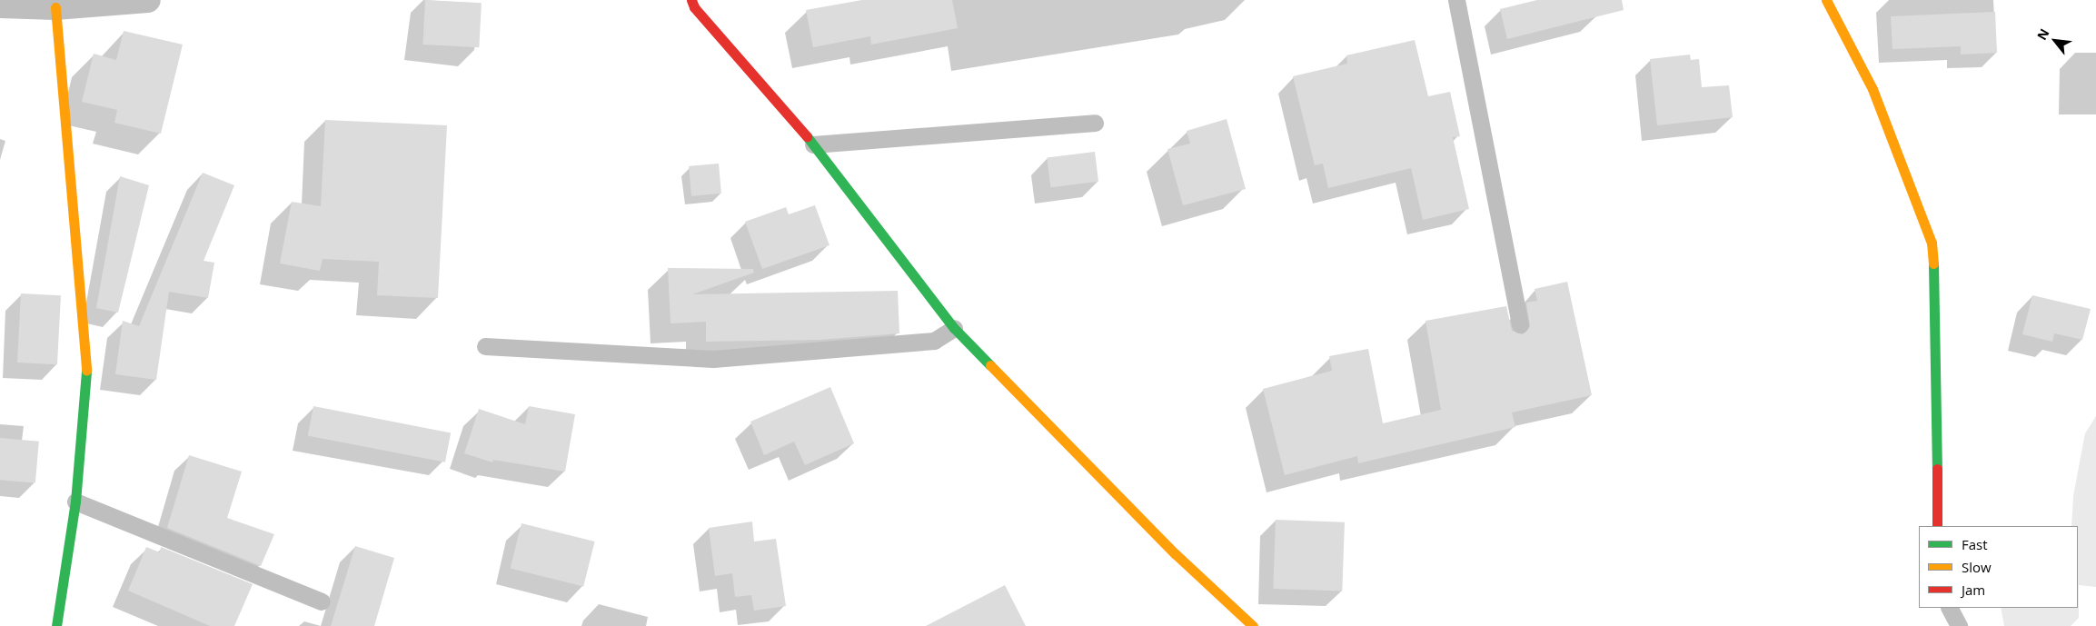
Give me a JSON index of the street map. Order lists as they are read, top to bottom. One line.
{"legend":["Fast","Slow","Jam"],"north":"top left"}
